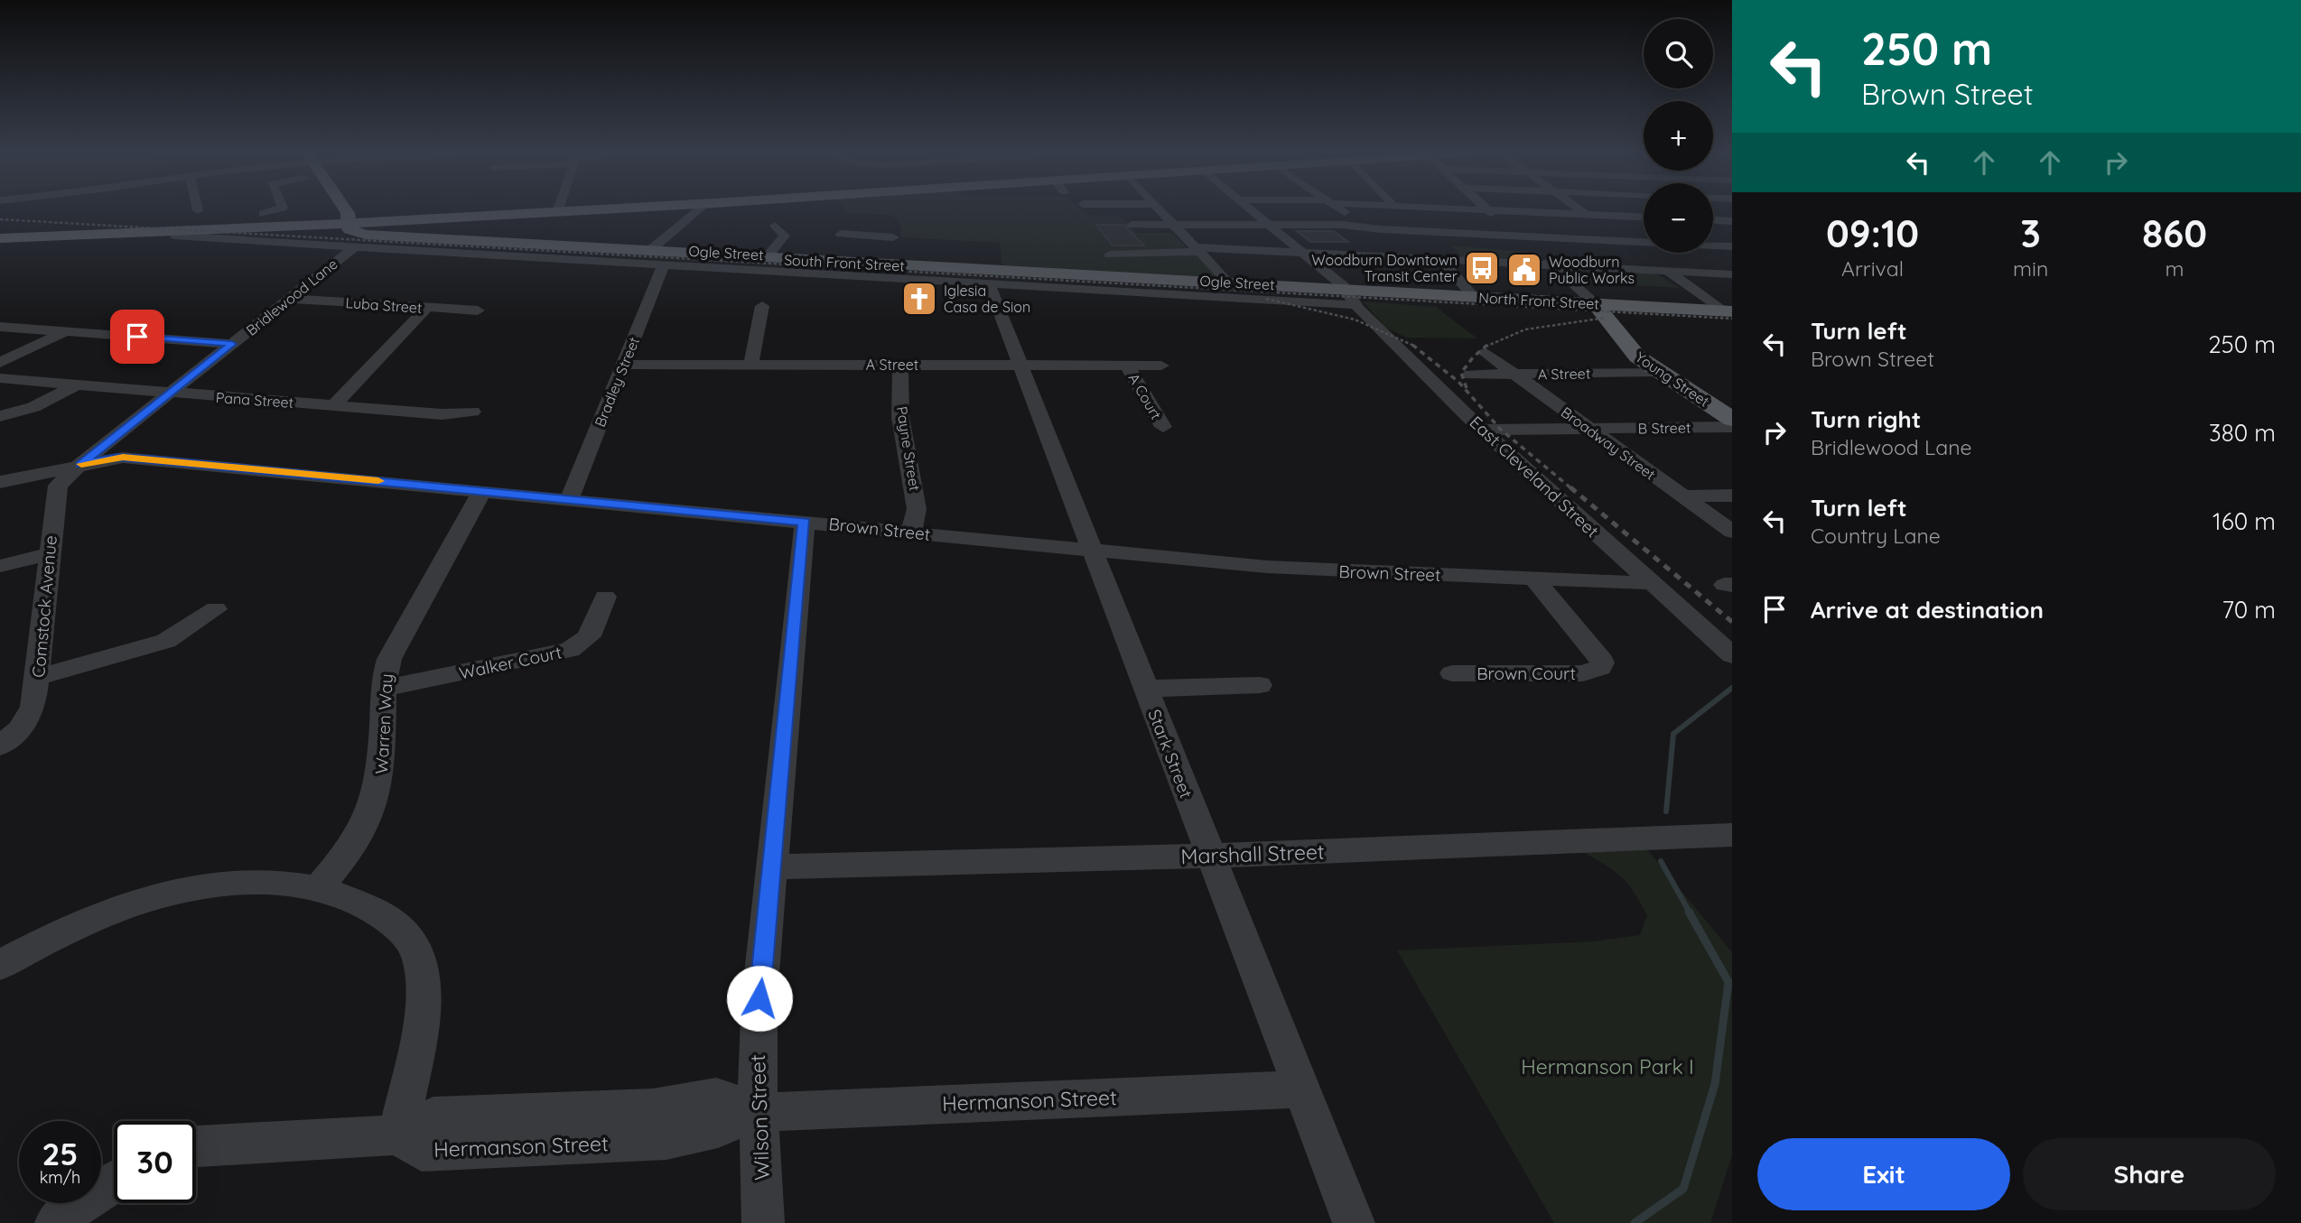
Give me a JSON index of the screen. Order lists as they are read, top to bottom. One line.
{"streets":{"main road":["South Front Street","North Front Street","Young Street"],"street":["Ogle Street","Bridlewood Lane","Luba Street","A Street","Bradley Street","A Court","Pana Street","B Street","Broadway Street","Payne Street","East Cleveland Street","Brown Street","Comstock Avenue","Walker Court","Brown Court","Warren Way","Stark Street","Marshall Street","Hermanson Street","Wilson Street"]},"crossings":[["Ogle Street","South Front Street"],["Ogle Street","Bridlewood Lane"],["Ogle Street","North Front Street"],["Ogle Street","Bradley Street"],["Ogle Street","East Cleveland Street"],["Ogle Street","Stark Street"],["South Front Street","North Front Street"],["South Front Street","East Cleveland Street"],["Bridlewood Lane","Luba Street"],["Bridlewood Lane","Pana Street"],["Bridlewood Lane","Brown Street"],["Bridlewood Lane","Comstock Avenue"],["North Front Street","Young Street"],["North Front Street","East Cleveland Street"],["A Street","Young Street"],["A Street","Bradley Street"],["A Street","A Court"],["A Street","Broadway Street"],["A Street","Payne Street"],["A Street","Stark Street"],["Bradley Street","Brown Street"],["B Street","Broadway Street"],["B Street","East Cleveland Street"],["Payne Street","Brown Street"],["East Cleveland Street","Brown Street"],["Brown Street","Comstock Avenue"],["Brown Street","Brown Court"],["Brown Street","Warren Way"],["Brown Street","Stark Street"],["Brown Street","Wilson Street"],["Walker Court","Warren Way"],["Stark Street","Marshall Street"],["Stark Street","Hermanson Street"],["Marshall Street","Wilson Street"],["Hermanson Street","Wilson Street"]],"parks":["Hermanson Park I"],"places":{"bus stop":["Woodburn Downtown Transit Center"],"public building":["Woodburn Public Works"],"church":["Iglesia Casa de Sion"]},"page":{"turn":["250 m","Brown Street"],"map_buttons":["+","−"],"eta":["09:10","Arrival","3","min","860","m"],"list":[{"name":"Turn left","note":"Brown Street","value":"250 m"},{"name":"Turn right","note":"Bridlewood Lane","value":"380 m"},{"name":"Turn left","note":"Country Lane","value":"160 m"},{"name":"Arrive at destination","value":"70 m"}],"speed":"25 km/h","limit":"30","buttons":["Exit","Share"]}}
